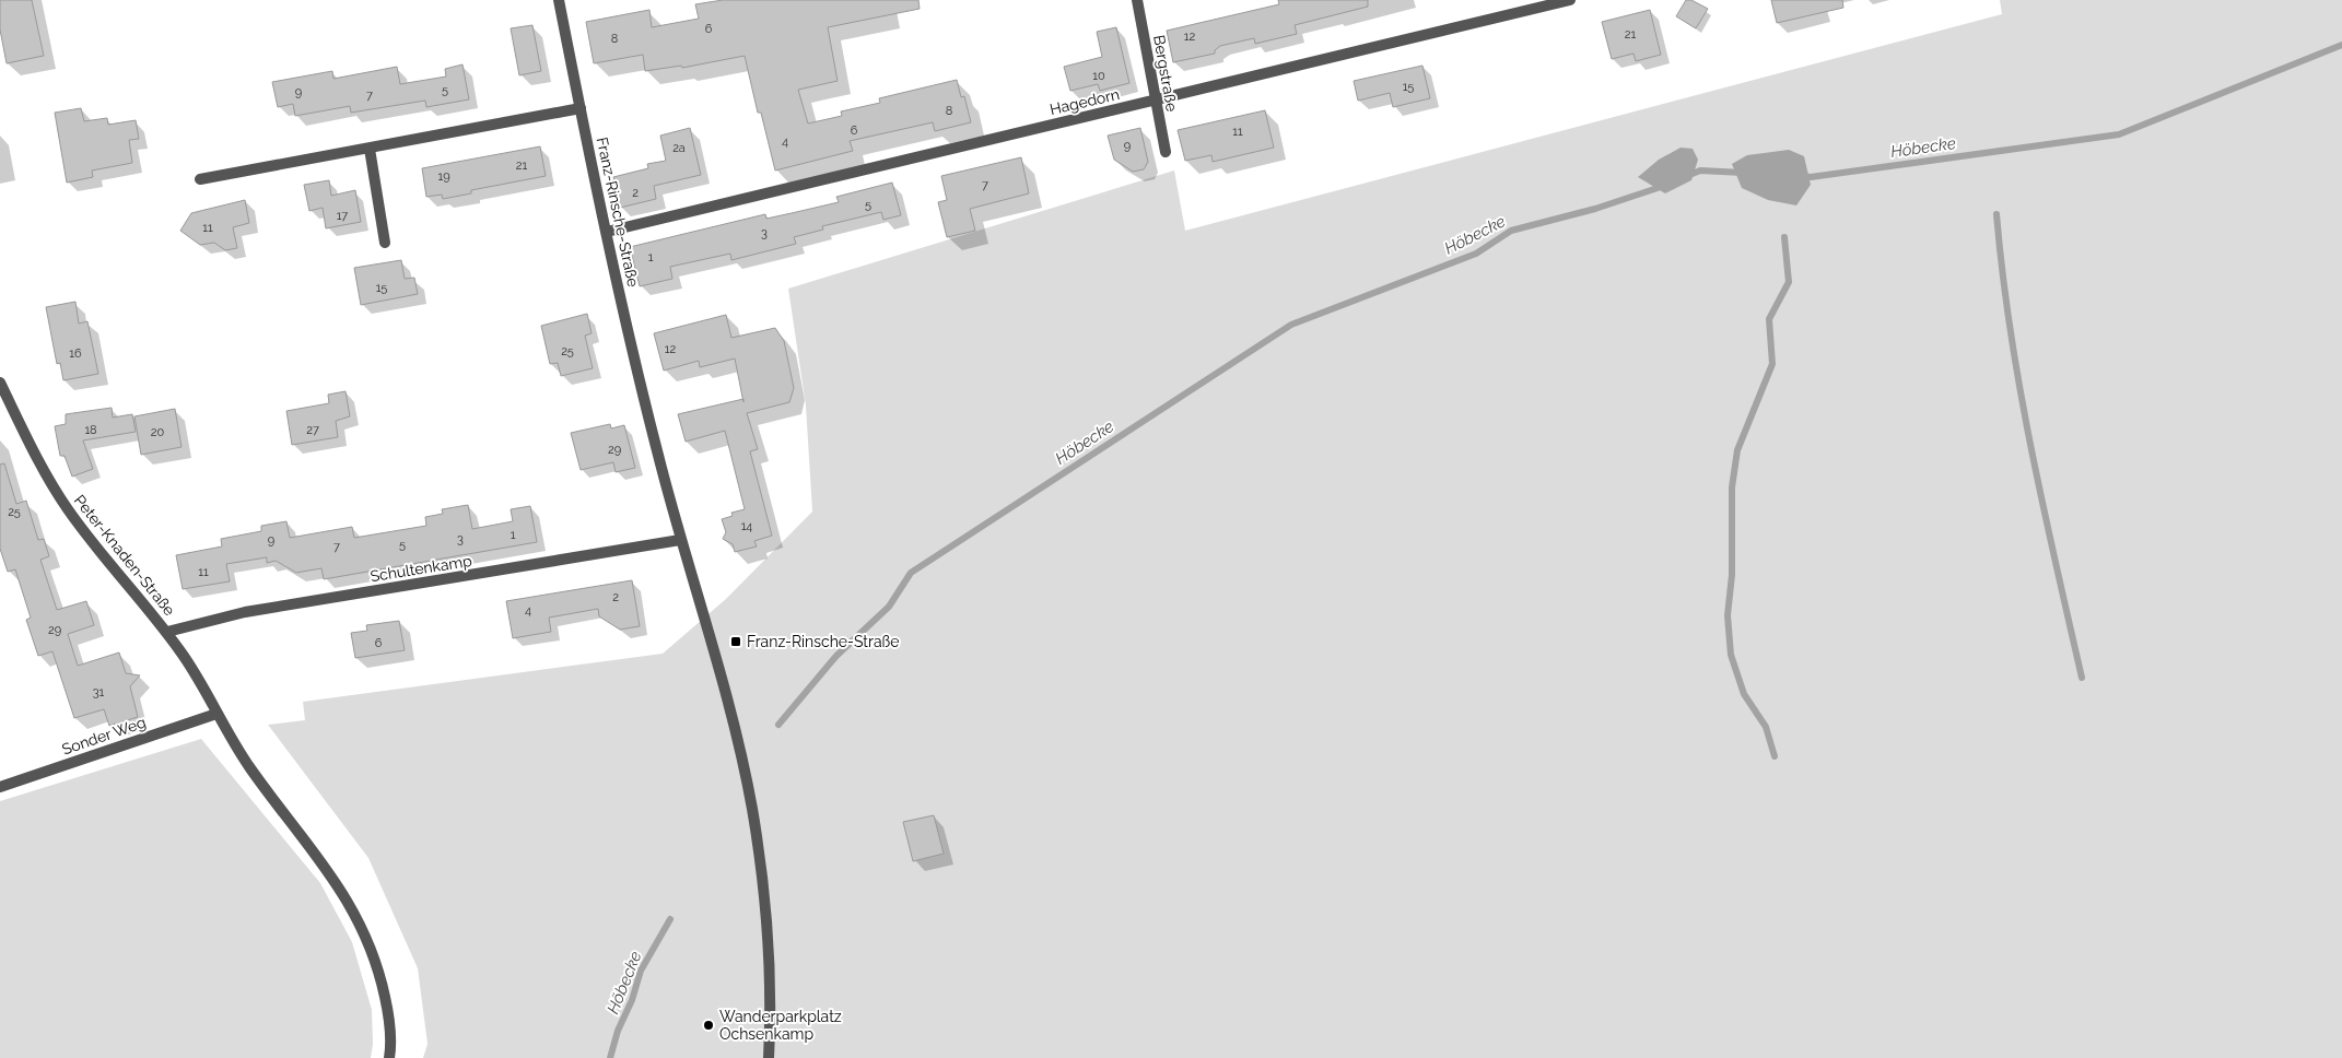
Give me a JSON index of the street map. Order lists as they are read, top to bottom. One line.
{"streets":{"street":["Bergstraße","Hagedorn","Franz-Rinsche-Straße","Peter-Knaden-Straße","Schultenkamp","Sonder Weg"]},"crossings":[["Bergstraße","Hagedorn"],["Hagedorn","Franz-Rinsche-Straße"],["Franz-Rinsche-Straße","Schultenkamp"],["Peter-Knaden-Straße","Schultenkamp"],["Peter-Knaden-Straße","Sonder Weg"]],"water":["Höbecke"],"places":{"transit":["Franz-Rinsche-Straße"],"other":["Wanderparkplatz Ochsenkamp"]},"house_numbers":["6","21","12","8","10","15","5","9","7","8","6","11","4","9","2a","21","19","7","2","5","17","11","3","1","15","12","25","16","18","27","20","29","25","14","1","3","9","5","7","11","2","4","29","6","31"]}
